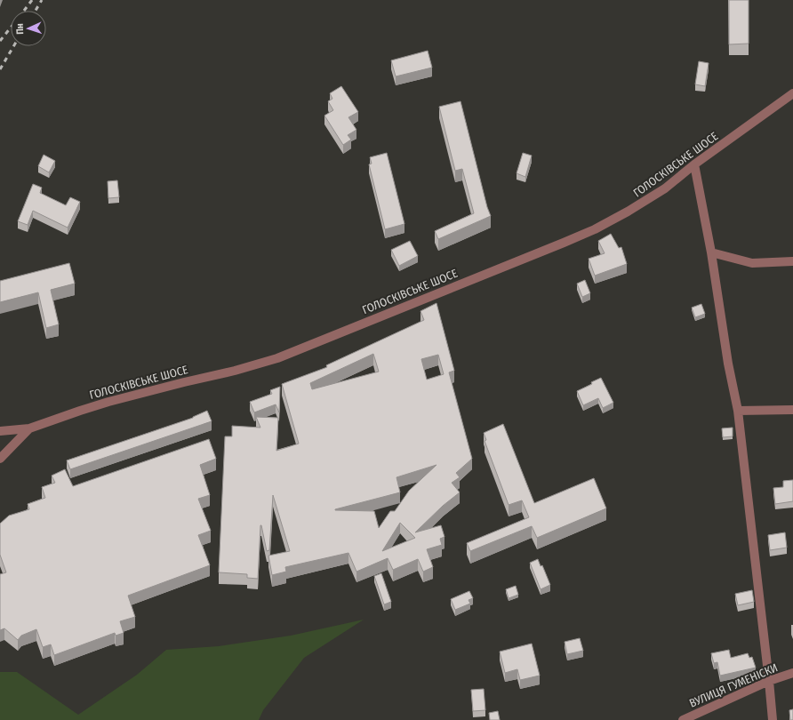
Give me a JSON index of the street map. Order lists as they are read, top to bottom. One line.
{"streets":{"street":["ГОЛОСКІВСЬКЕ ШОСЕ","ВУЛИЦЯ ГУМЕНІСКИ"]},"north":"left"}
